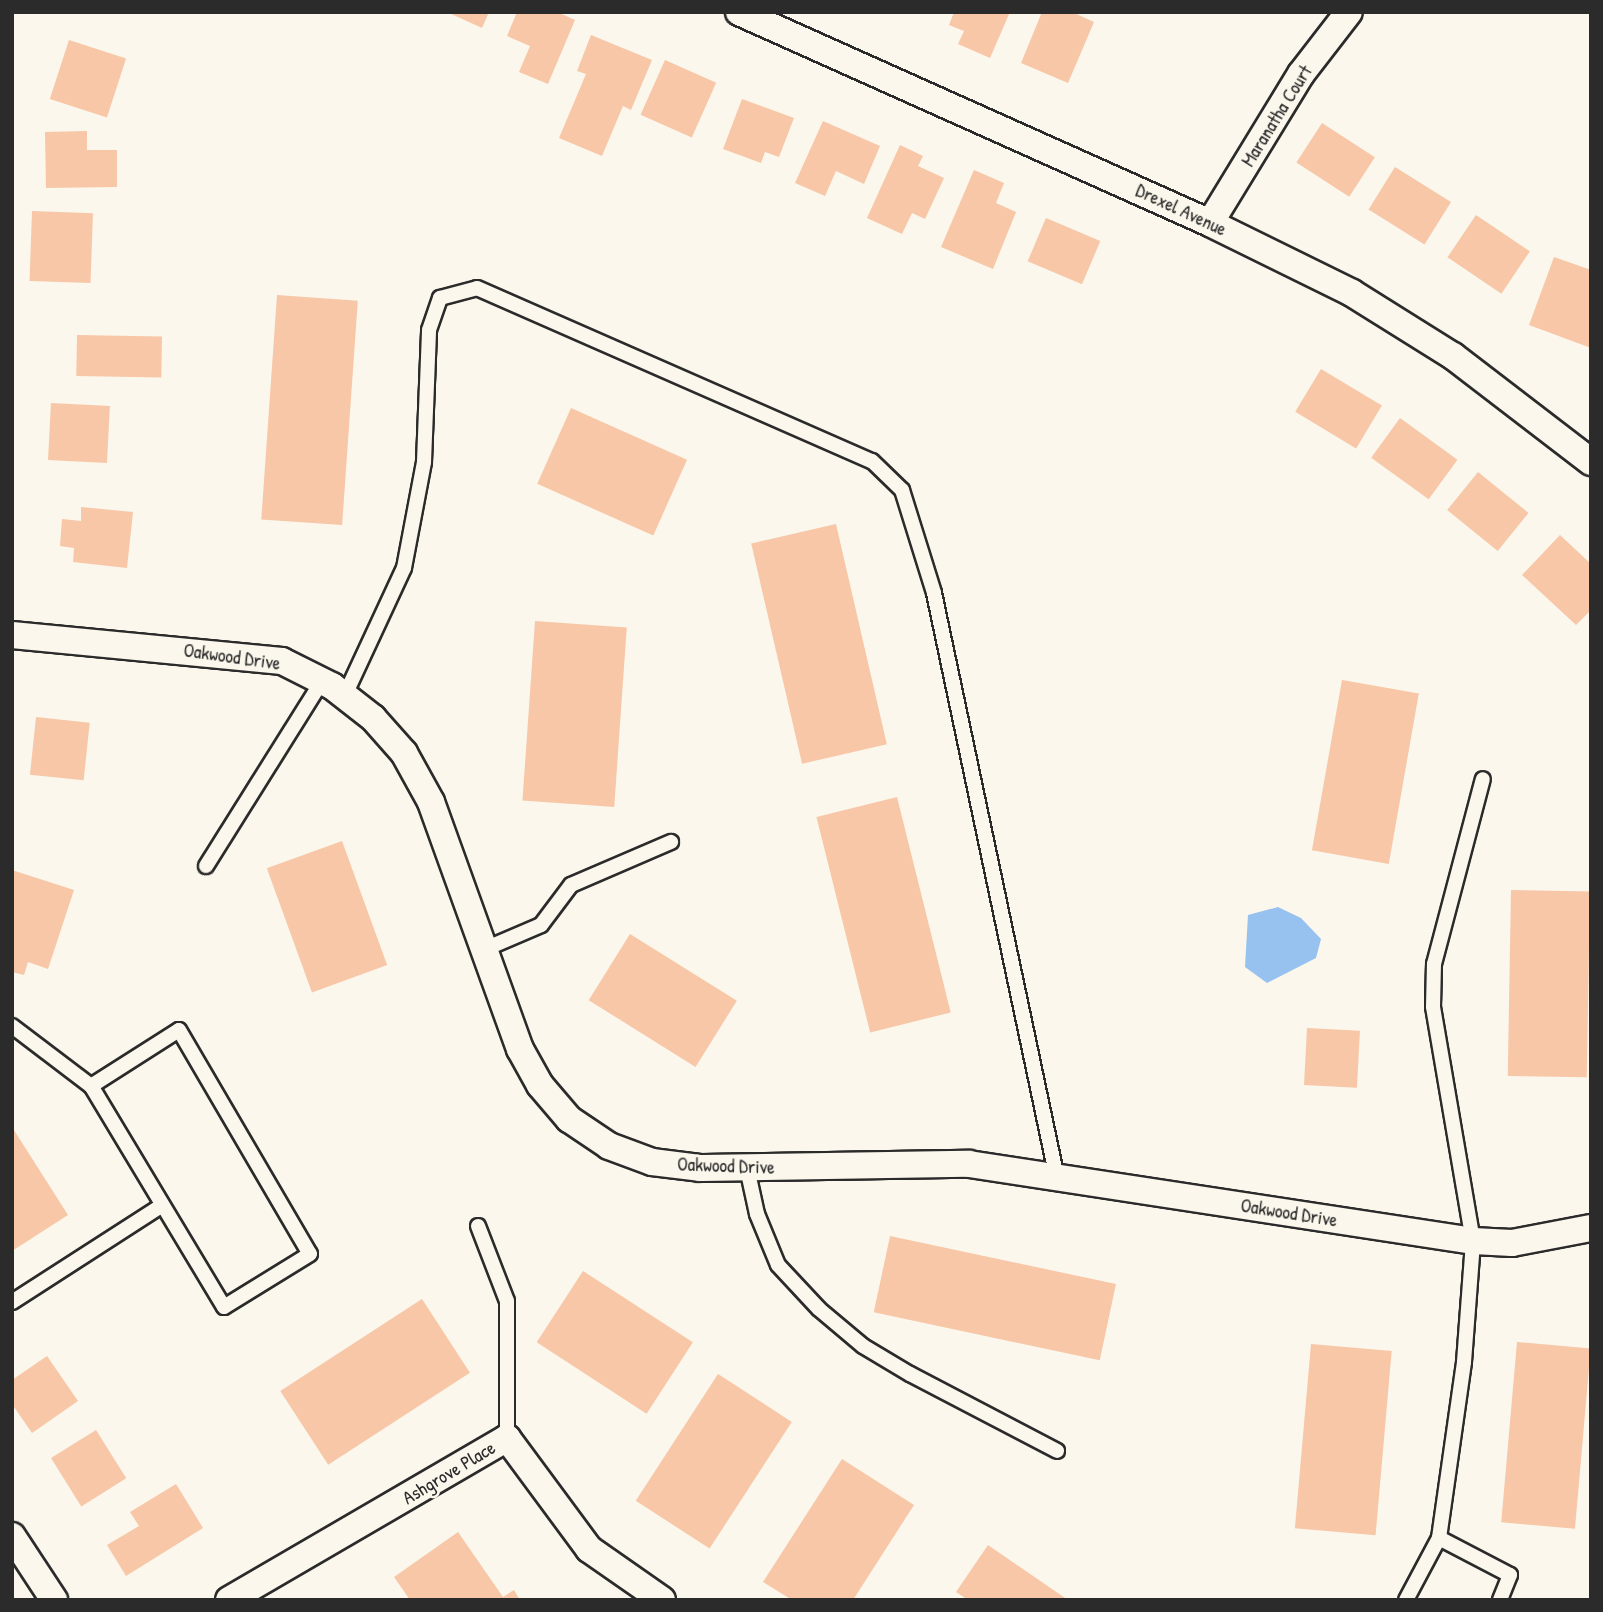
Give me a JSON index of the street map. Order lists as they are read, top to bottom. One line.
{"streets":{"street":["Maranatha Court","Drexel Avenue","Oakwood Drive","Ashgrove Place"]},"crossings":[["Maranatha Court","Drexel Avenue"]]}
